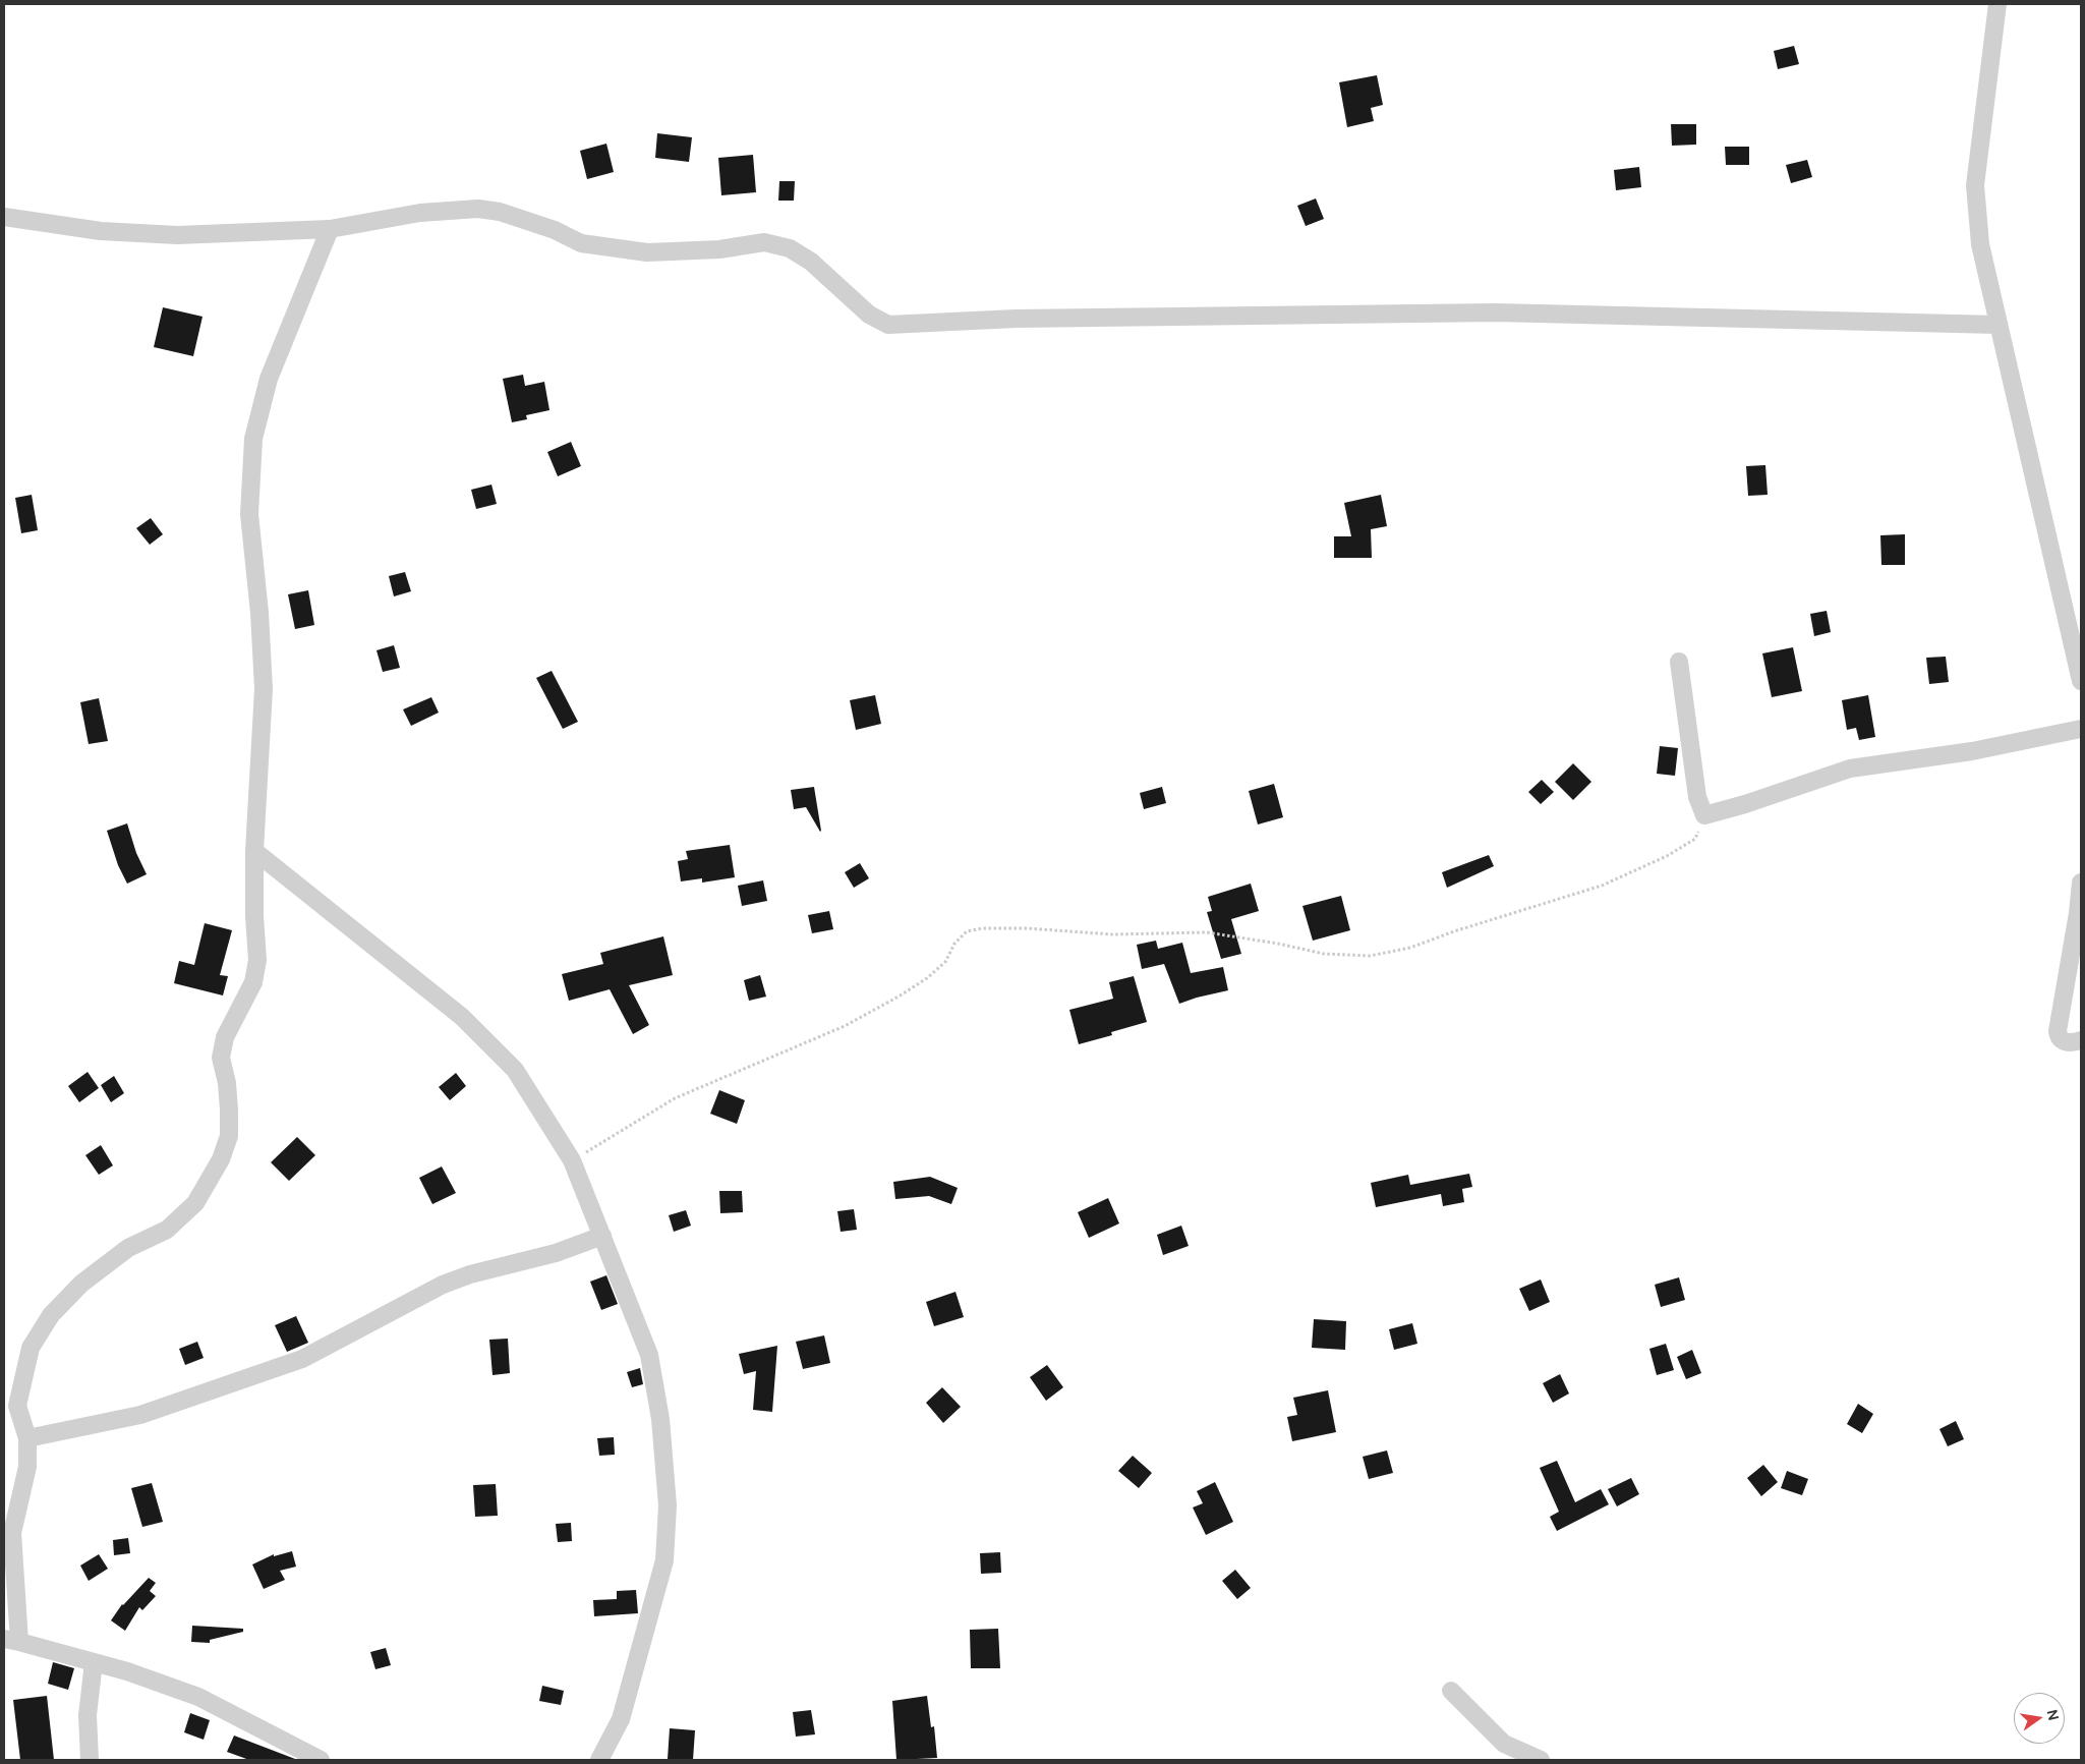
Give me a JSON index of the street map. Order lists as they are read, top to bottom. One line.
{"north":"right"}
